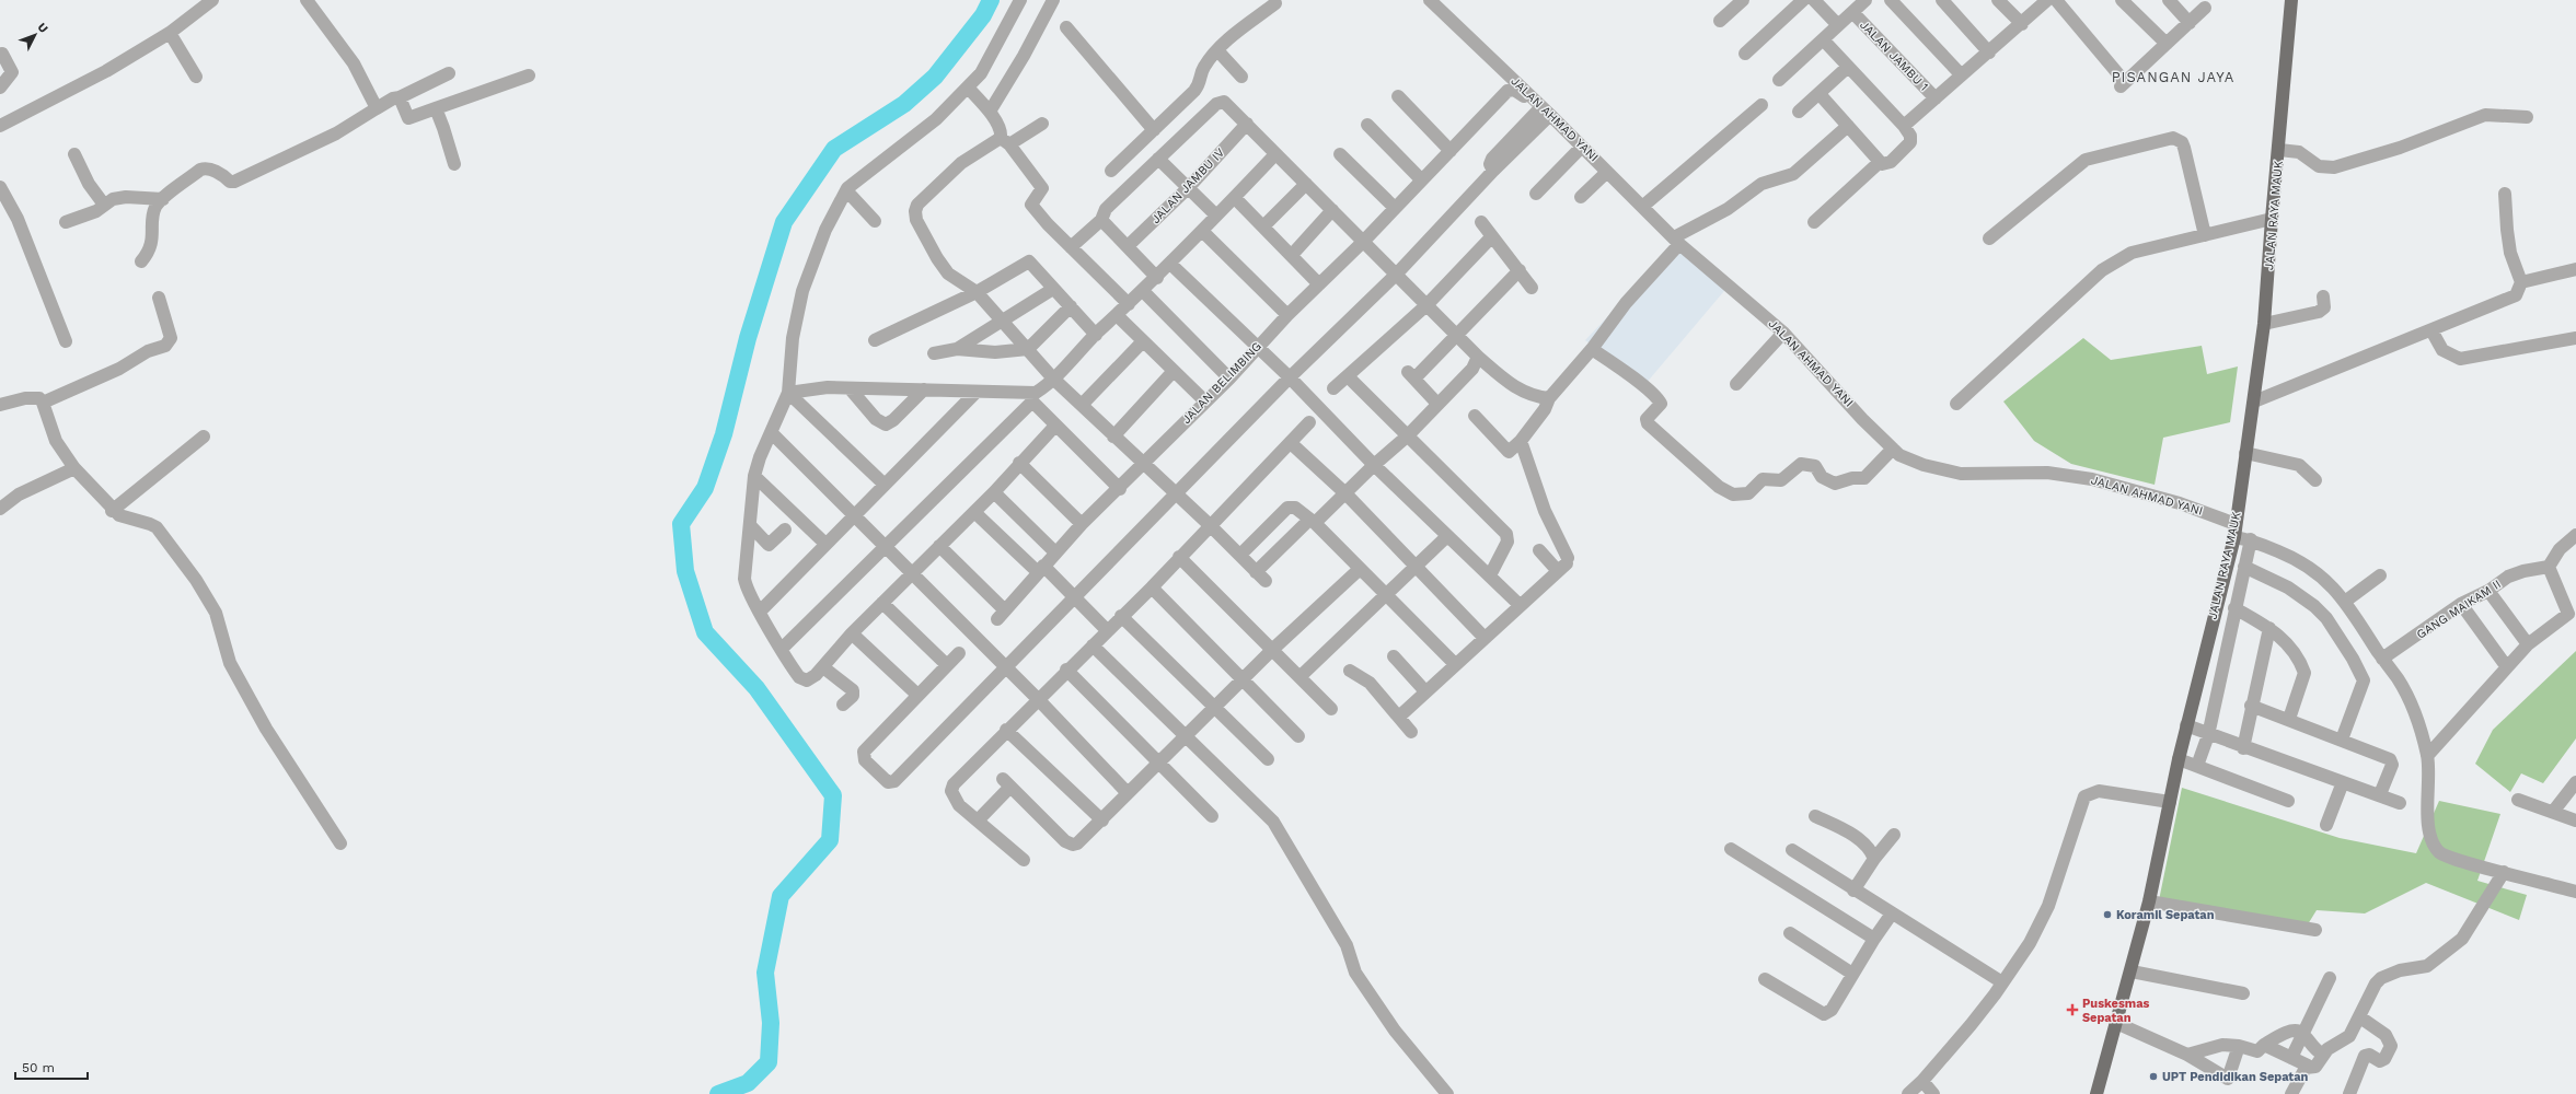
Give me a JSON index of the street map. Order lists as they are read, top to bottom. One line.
{"streets":{"main road":["JALAN RAYA MAUK"],"street":["JALAN JAMBU 1","JALAN AHMAD YANI","JALAN JAMBU IV","JALAN BELIMBING","GANG MAIKAM II"]},"crossings":[["JALAN AHMAD YANI","JALAN RAYA MAUK"],["JALAN AHMAD YANI","JALAN BELIMBING"],["JALAN AHMAD YANI","GANG MAIKAM II"]],"districts":["PISANGAN JAYA"],"places":{"other":["Koramil Sepatan","UPT Pendidikan Sepatan"],"health":["Puskesmas Sepatan"]},"scale_bar":"50 m","north":"top right"}
